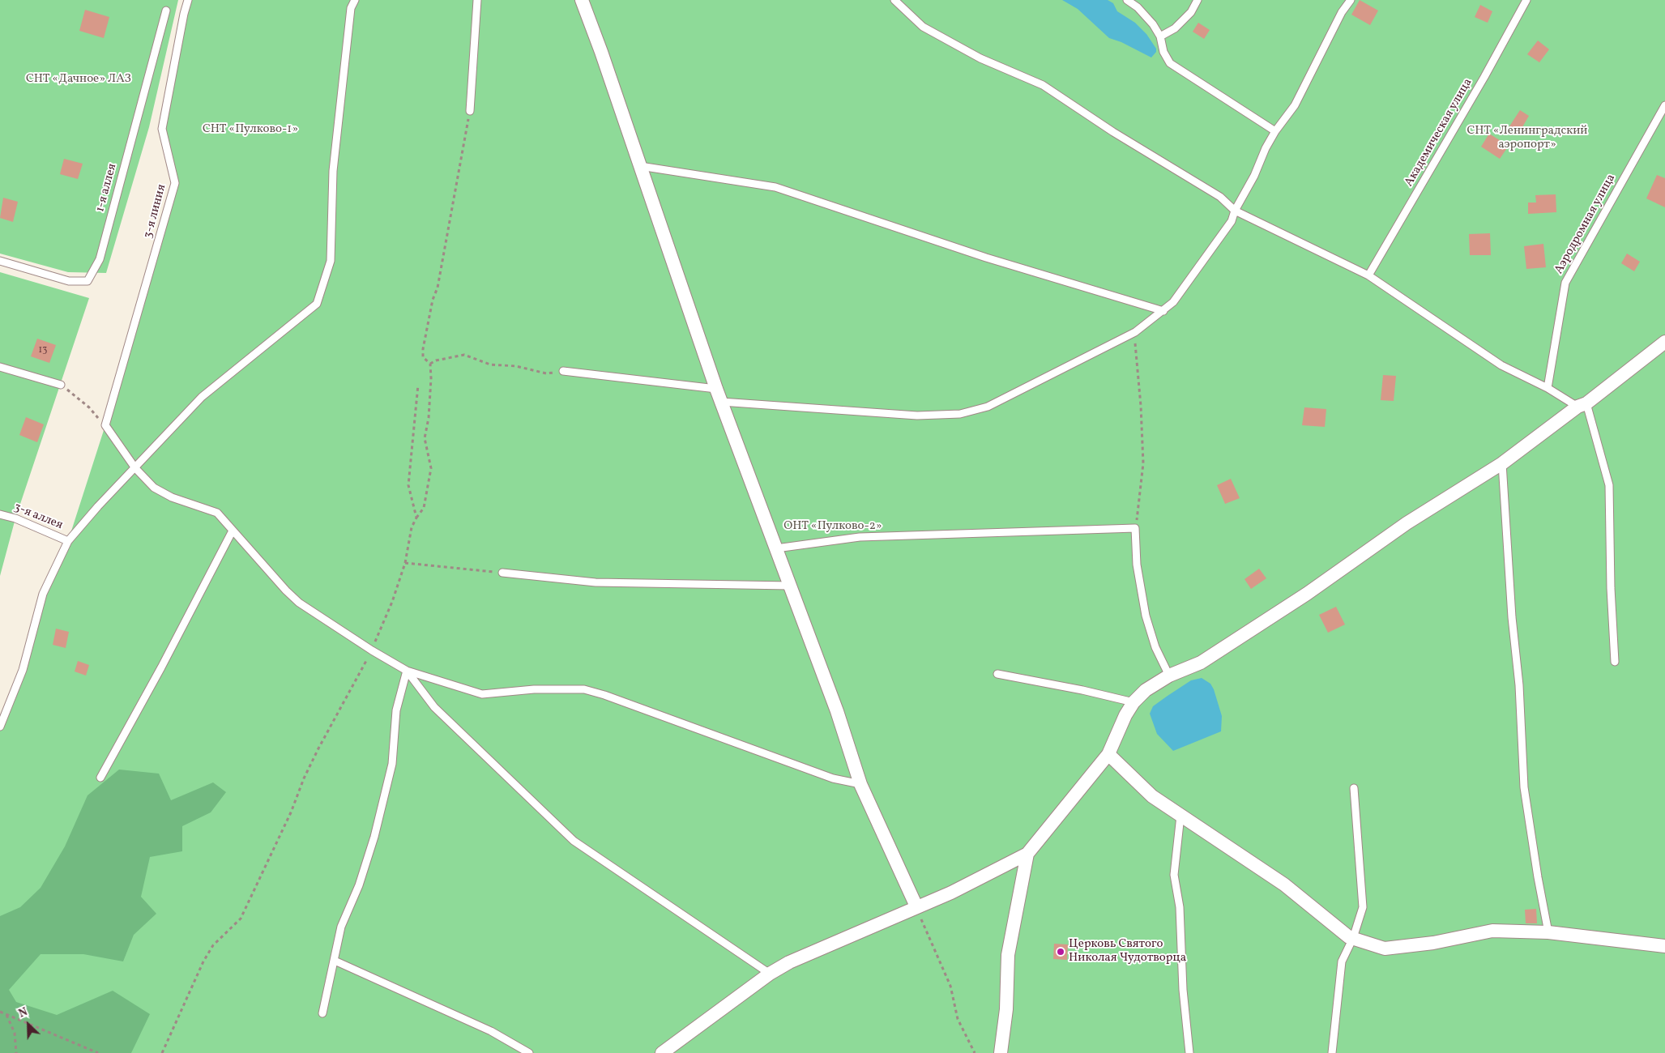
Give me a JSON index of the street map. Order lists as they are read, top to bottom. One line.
{"streets":{"lane":["Академическая улица","1-я аллея","3-я линия","Аэродромная улица","3-я аллея"]},"parks":["СНТ «Дачное» ЛАЗ","СНТ «Пулково-1»","СНТ «Ленинградский аэропорт»","ОНТ «Пулково-2»"],"places":["Церковь Святого Николая Чудотворца"],"house_numbers":["13"],"north":"top left"}
